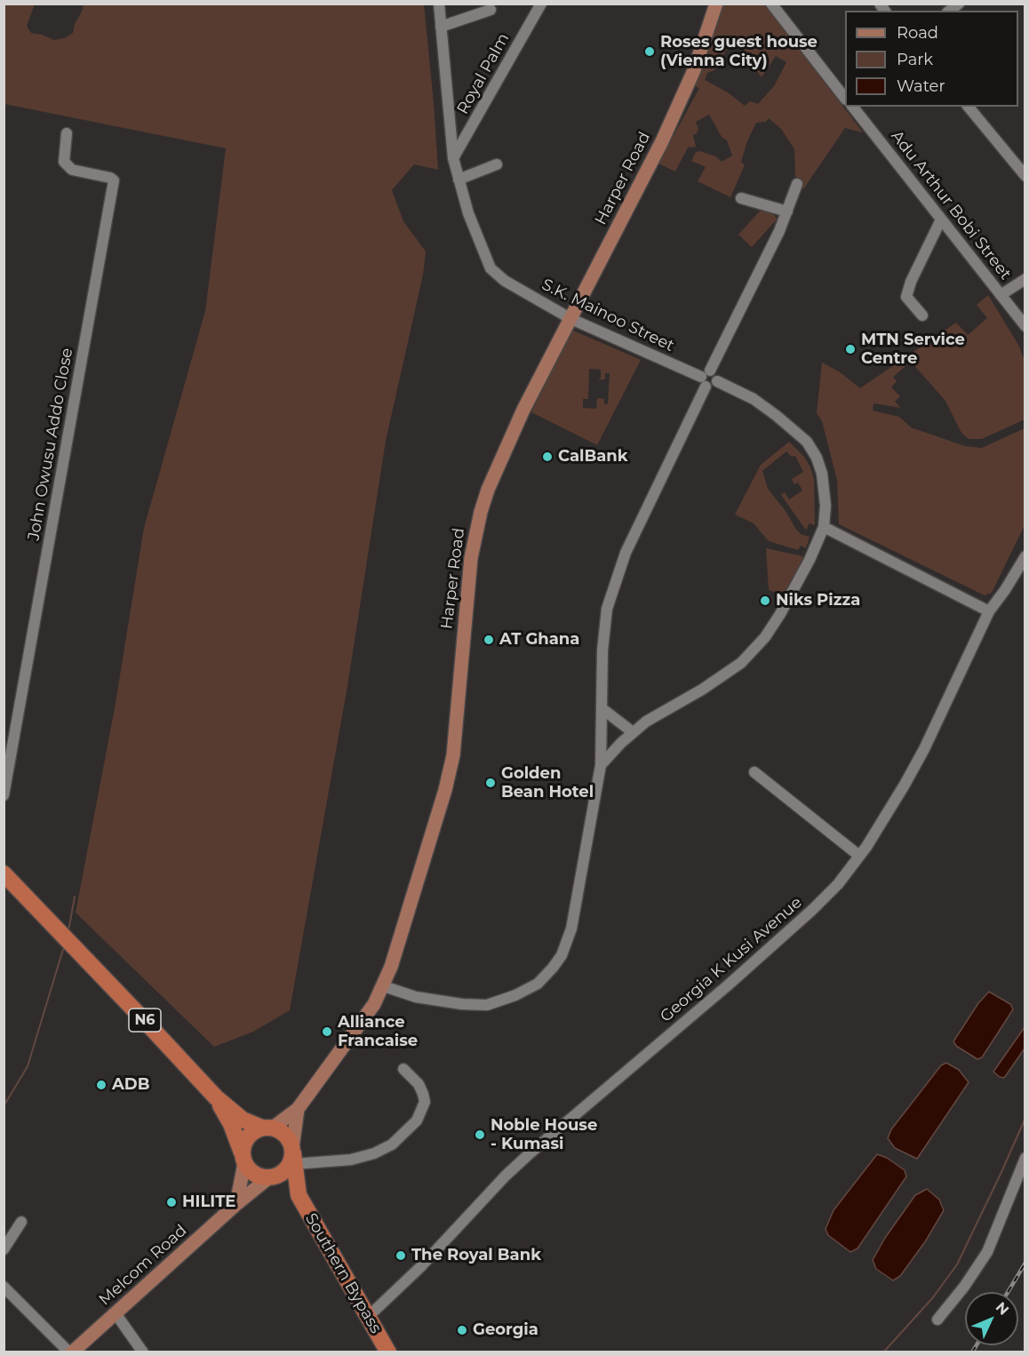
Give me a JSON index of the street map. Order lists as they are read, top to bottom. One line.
{"streets":{"highway":["N6","Southern Bypass"],"main road":["Harper Road","Melcom Road"],"street":["Royal Palm","Adu Arthur Bobi Street","S.K. Mainoo Street","John Owusu Addo Close","Georgia K Kusi Avenue"]},"crossings":[["Royal Palm","S.K. Mainoo Street"],["Harper Road","S.K. Mainoo Street"],["Harper Road","N6"],["Harper Road","Melcom Road"],["Harper Road","Southern Bypass"],["Georgia K Kusi Avenue","Southern Bypass"],["N6","Melcom Road"],["N6","Southern Bypass"],["Melcom Road","Southern Bypass"]],"places":["Roses guest house (Vienna City)","MTN Service Centre","CalBank","Niks Pizza","AT Ghana","Golden Bean Hotel","Alliance Francaise","ADB","Noble House - Kumasi","HILITE","The Royal Bank","Georgia"],"legend":["Road","Park","Water"],"north":"top right"}
